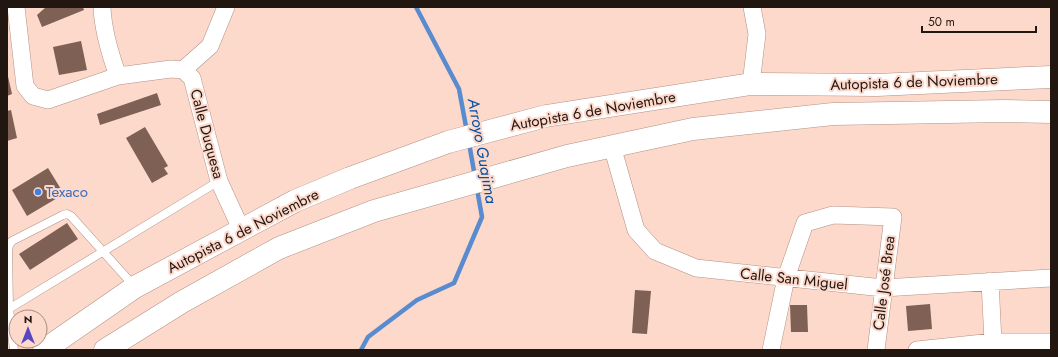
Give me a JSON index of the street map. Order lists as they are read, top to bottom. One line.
{"streets":{"highway":["Autopista 6 de Noviembre"],"street":["Calle Duquesa","Calle San Miguel","Calle José Brea"]},"crossings":[["Autopista 6 de Noviembre","Calle Duquesa"],["Autopista 6 de Noviembre","Calle San Miguel"],["Calle San Miguel","Calle José Brea"]],"water":["Arroyo Guajima"],"places":["Texaco"],"scale_bar":"50 m","north":"top"}
